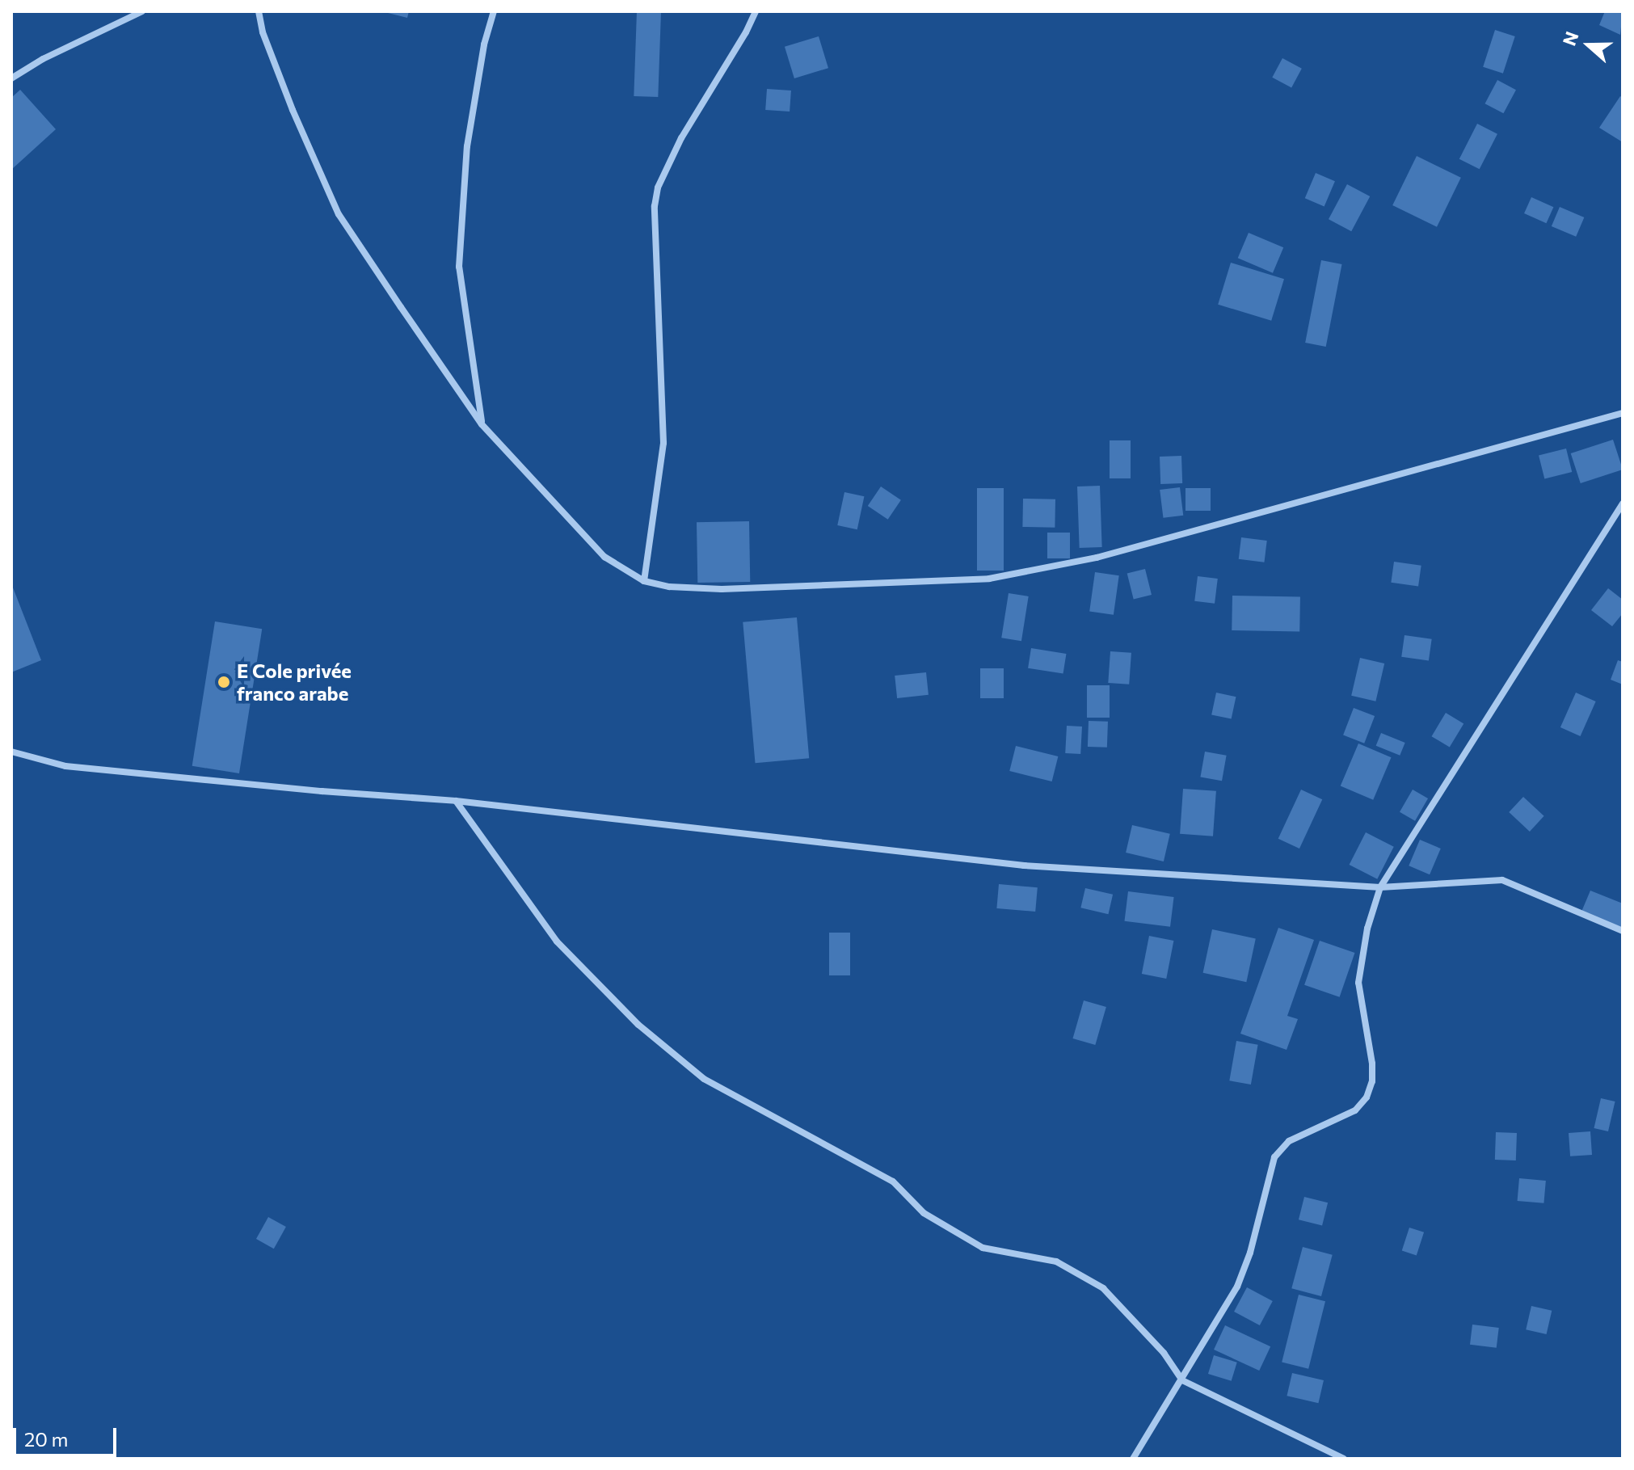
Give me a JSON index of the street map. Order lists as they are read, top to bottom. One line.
{"places":["E Cole privée franco arabe"],"scale_bar":"20 m","north":"left"}
